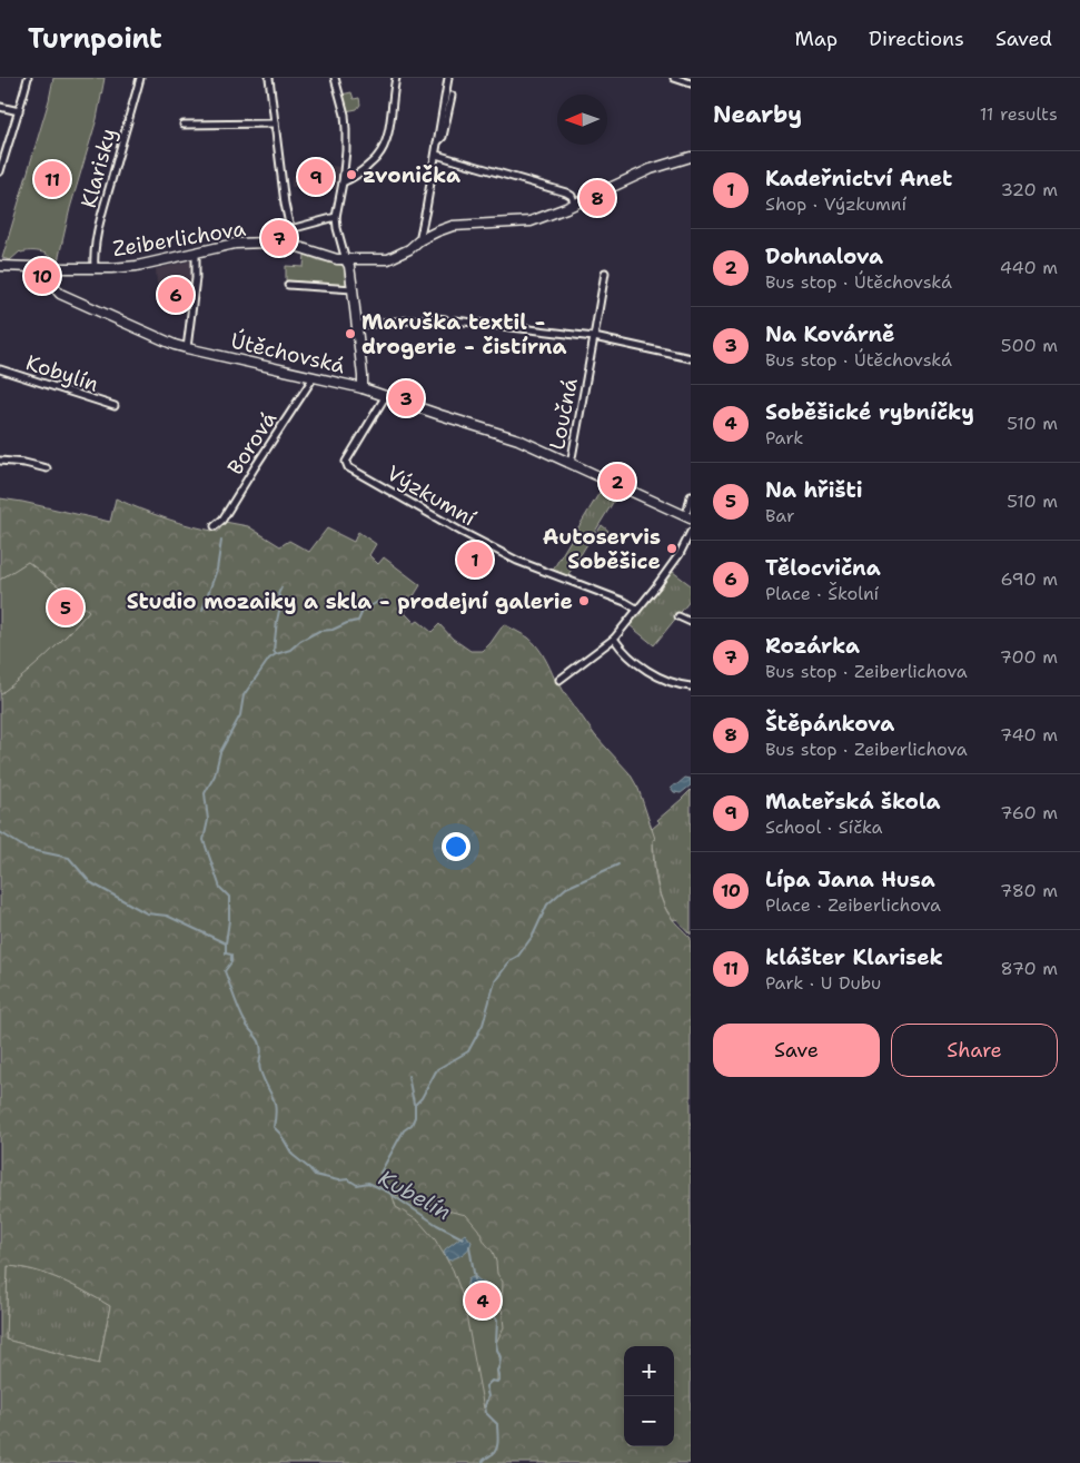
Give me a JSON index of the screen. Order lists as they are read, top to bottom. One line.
{"streets":{"street":["Klarisky","Zeiberlichova","Útěchovská","Kobylín","Loučná","Borová","Výzkumní"]},"crossings":[["Klarisky","Zeiberlichova"],["Zeiberlichova","Útěchovská"],["Útěchovská","Loučná"],["Útěchovská","Borová"],["Útěchovská","Výzkumní"]],"water":["Kubelín"],"places":["zvonička","Maruška textil - drogerie - čistírna","Autoservis Soběšice","Studio mozaiky a skla - prodejní galerie"],"north":"left","page":{"header":"Turnpoint","nav":["Map","Directions","Saved"],"heading":["Nearby","11 results"],"list":[{"mark":"1","name":"Kadeřnictví Anet","note":"Shop · Výzkumní","value":"320 m"},{"mark":"2","name":"Dohnalova","note":"Bus stop · Útěchovská","value":"440 m"},{"mark":"3","name":"Na Kovárně","note":"Bus stop · Útěchovská","value":"500 m"},{"mark":"4","name":"Soběšické rybníčky","note":"Park","value":"510 m"},{"mark":"5","name":"Na hřišti","note":"Bar","value":"510 m"},{"mark":"6","name":"Tělocvična","note":"Place · Školní","value":"690 m"},{"mark":"7","name":"Rozárka","note":"Bus stop · Zeiberlichova","value":"700 m"},{"mark":"8","name":"Štěpánkova","note":"Bus stop · Zeiberlichova","value":"740 m"},{"mark":"9","name":"Mateřská škola","note":"School · Síčka","value":"760 m"},{"mark":"10","name":"Lípa Jana Husa","note":"Place · Zeiberlichova","value":"780 m"},{"mark":"11","name":"klášter Klarisek","note":"Park · U Dubu","value":"870 m"}],"pins":["9","11","8","7","10","6","3","2","1","5","4"],"buttons":["Save","Share"],"map_buttons":["+","−"]}}
